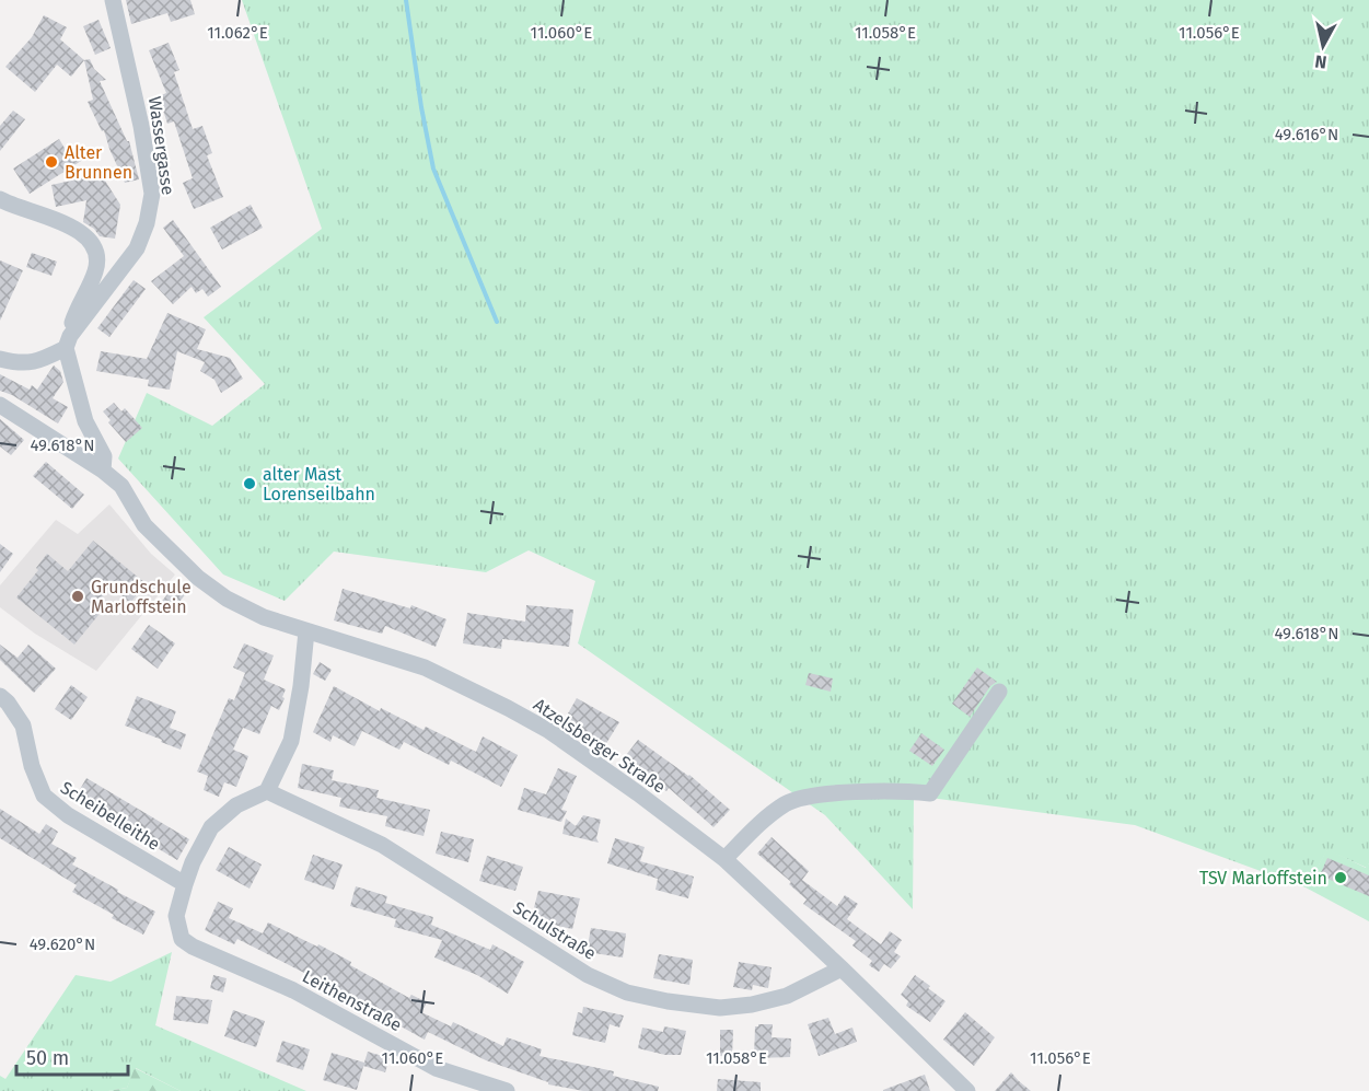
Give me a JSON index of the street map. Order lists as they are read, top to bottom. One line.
{"streets":{"street":["Wassergasse","Atzelsberger Straße","Scheibelleithe","Schulstraße","Leithenstraße"]},"crossings":[["Atzelsberger Straße","Schulstraße"],["Scheibelleithe","Leithenstraße"]],"places":["Alter Brunnen","alter Mast Lorenseilbahn","Grundschule Marloffstein","TSV Marloffstein"],"scale_bar":"50 m","north":"bottom","coordinates":["11.062°E","11.060°E","11.058°E","11.056°E","49.616°N","49.618°N","49.620°N"]}
